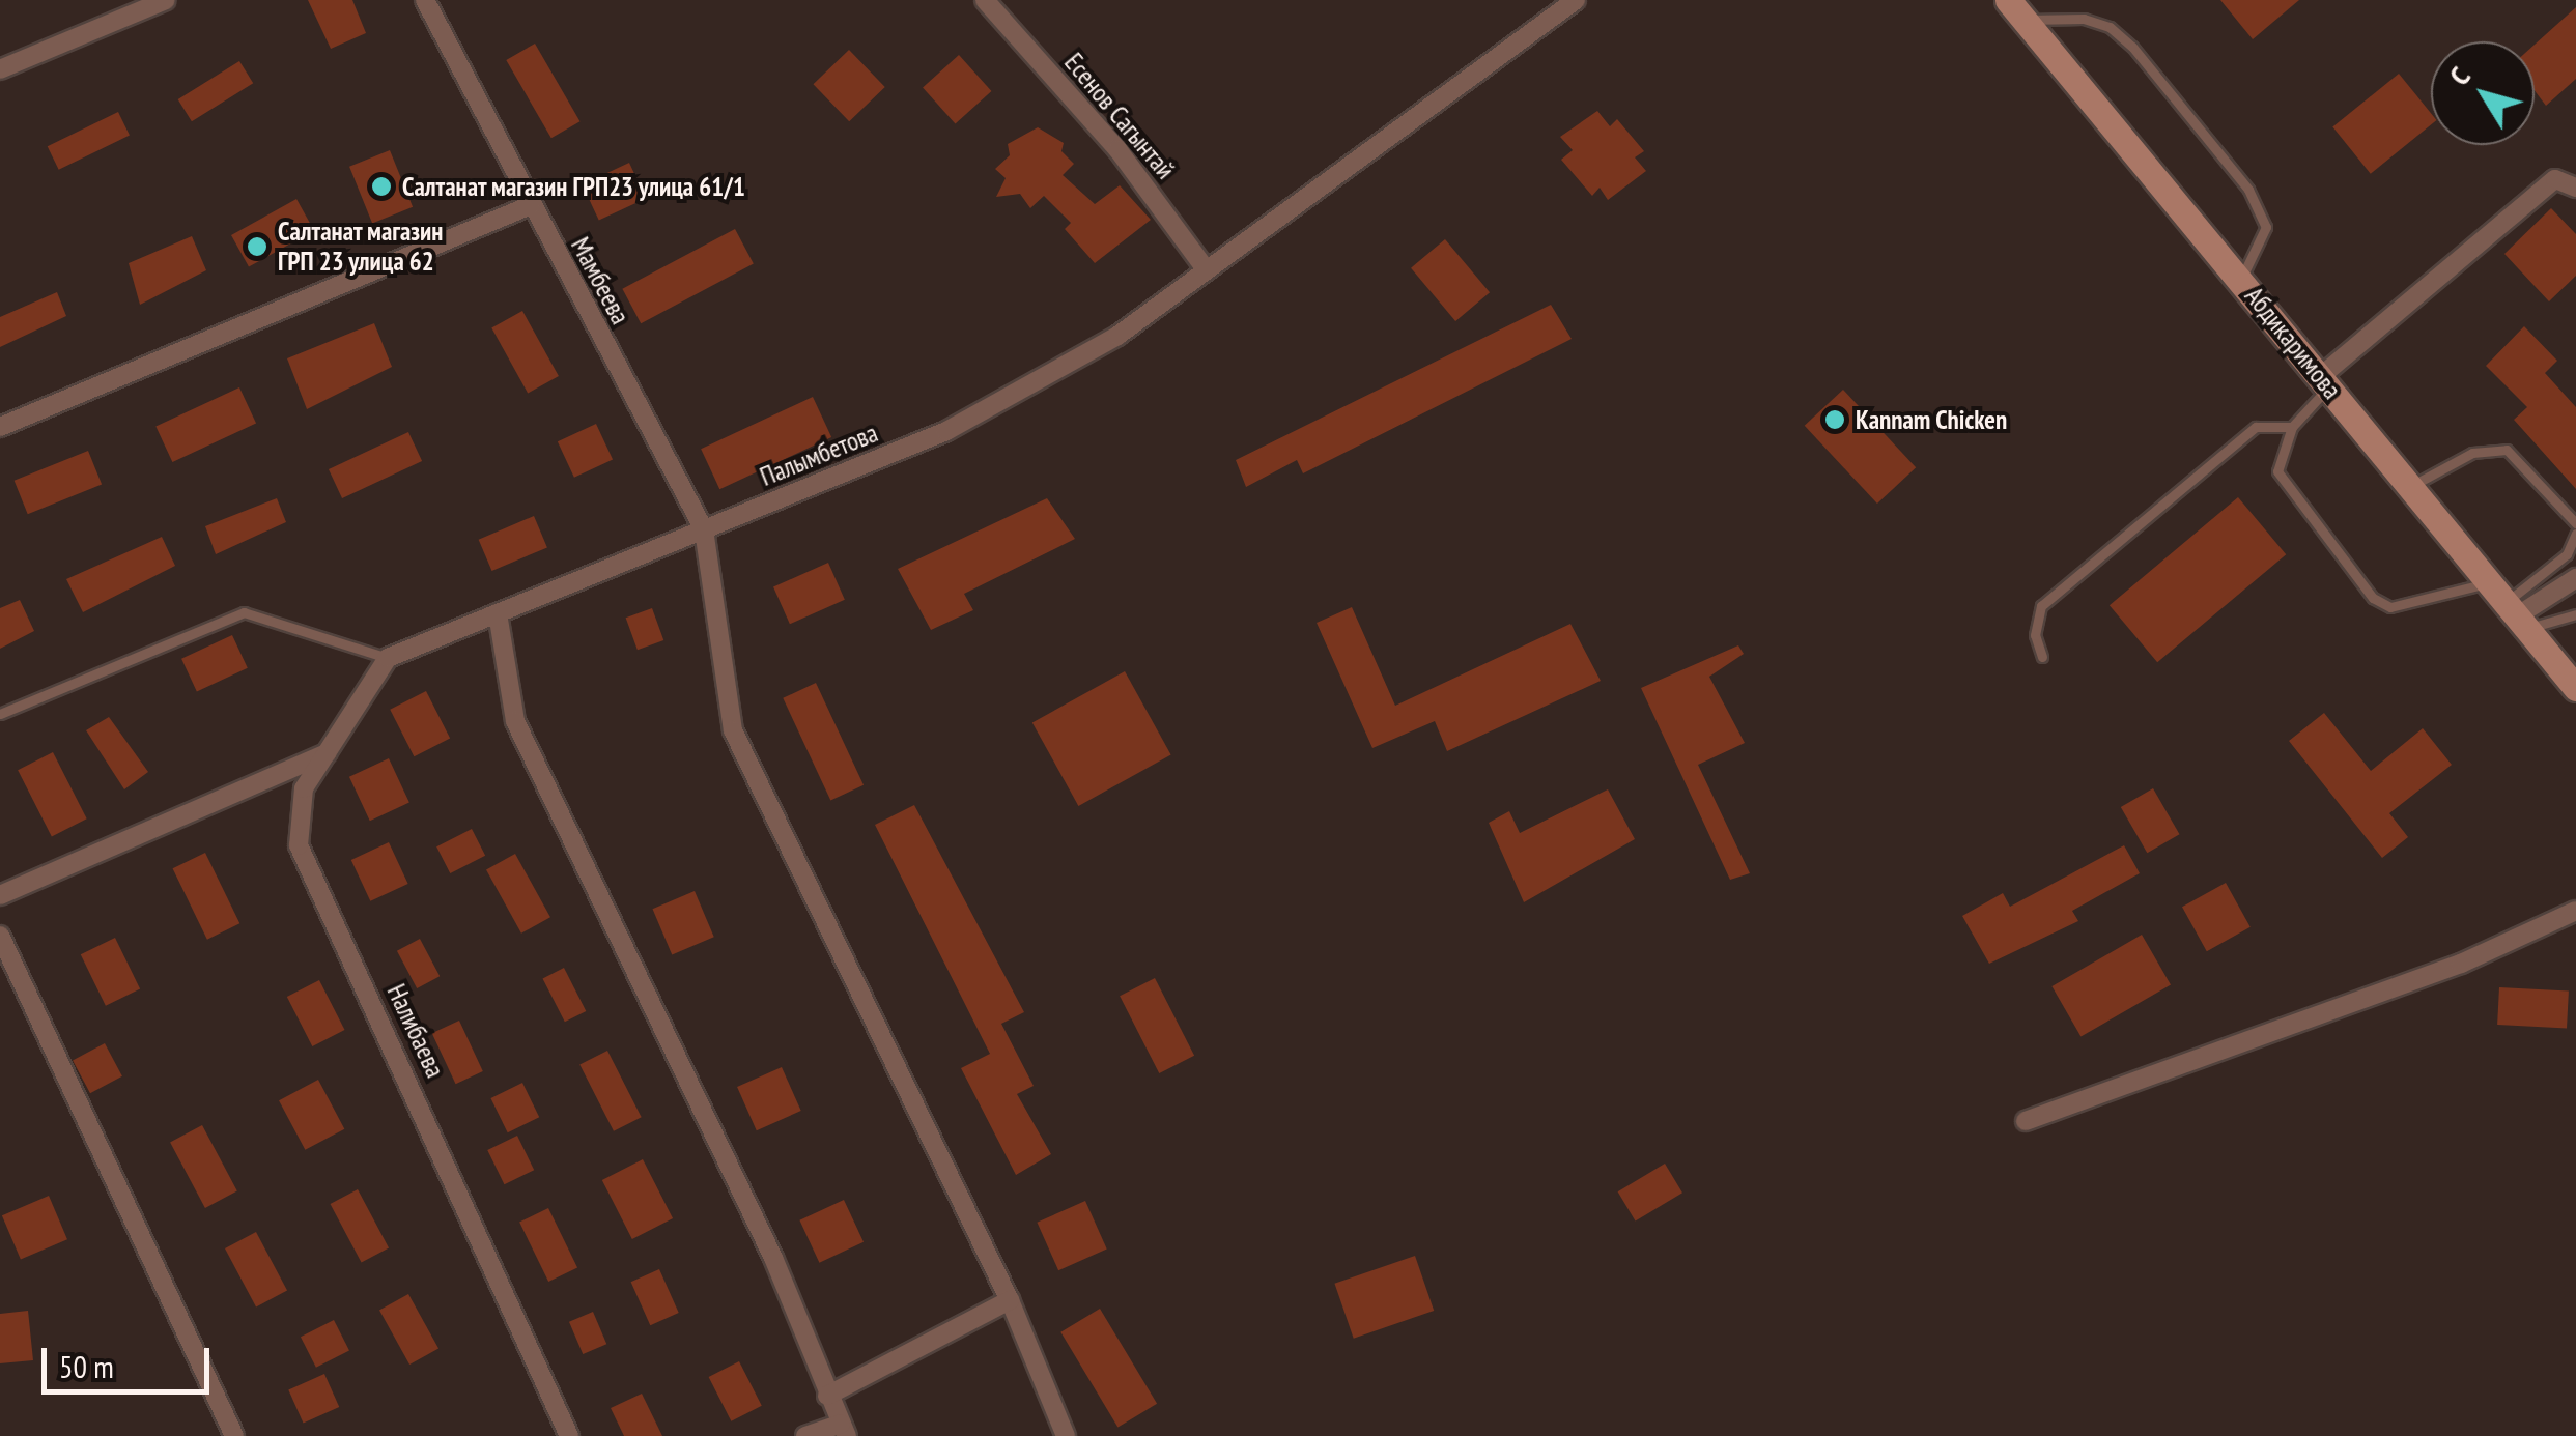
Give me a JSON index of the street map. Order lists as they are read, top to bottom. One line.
{"streets":{"main road":["Абдикаримова"],"street":["Есенов Сагынтай","Мамбеева","Палымбетова","Налибаева"]},"crossings":[["Есенов Сагынтай","Палымбетова"],["Мамбеева","Палымбетова"],["Палымбетова","Налибаева"]],"places":["Салтанат магазин ГРП23 улица 61/1","Салтанат магазин ГРП 23 улица 62","Kannam Chicken"],"scale_bar":"50 m","north":"top left"}
